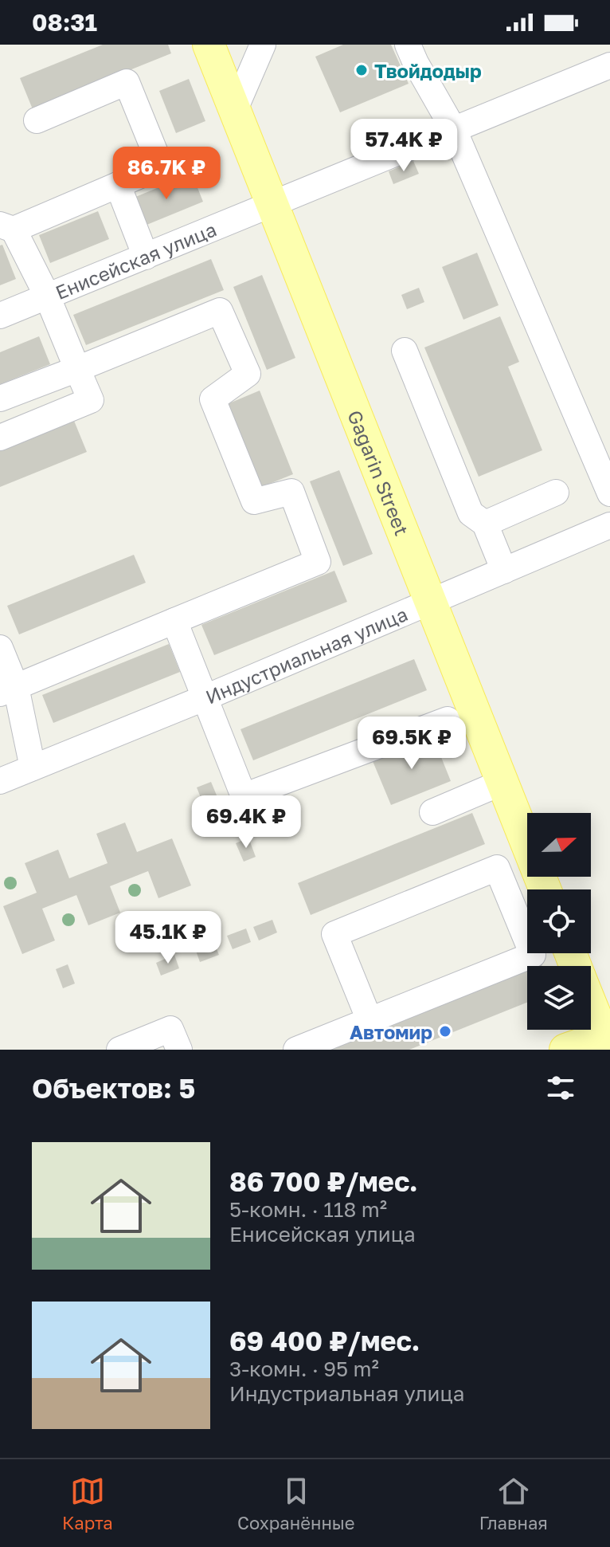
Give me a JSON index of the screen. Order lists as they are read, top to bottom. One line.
{"streets":{"main road":["Gagarin Street"],"street":["Енисейская улица","Индустриальная улица"]},"crossings":[["Енисейская улица","Gagarin Street"],["Gagarin Street","Индустриальная улица"]],"places":["Твойдодыр","Автомир"],"north":"right","page":{"status":"08:31","price":["57.4K ₽","86.7K ₽","69.5K ₽","69.4K ₽","45.1K ₽"],"heading":"Объектов: 5","list":[{"name":"86 700 ₽/мес.","note":"5-комн. · 118 m² · Енисейская улица"},{"name":"69 400 ₽/мес.","note":"3-комн. · 95 m² · Индустриальная улица"}],"tabs":["Карта","Сохранённые","Главная"]}}
